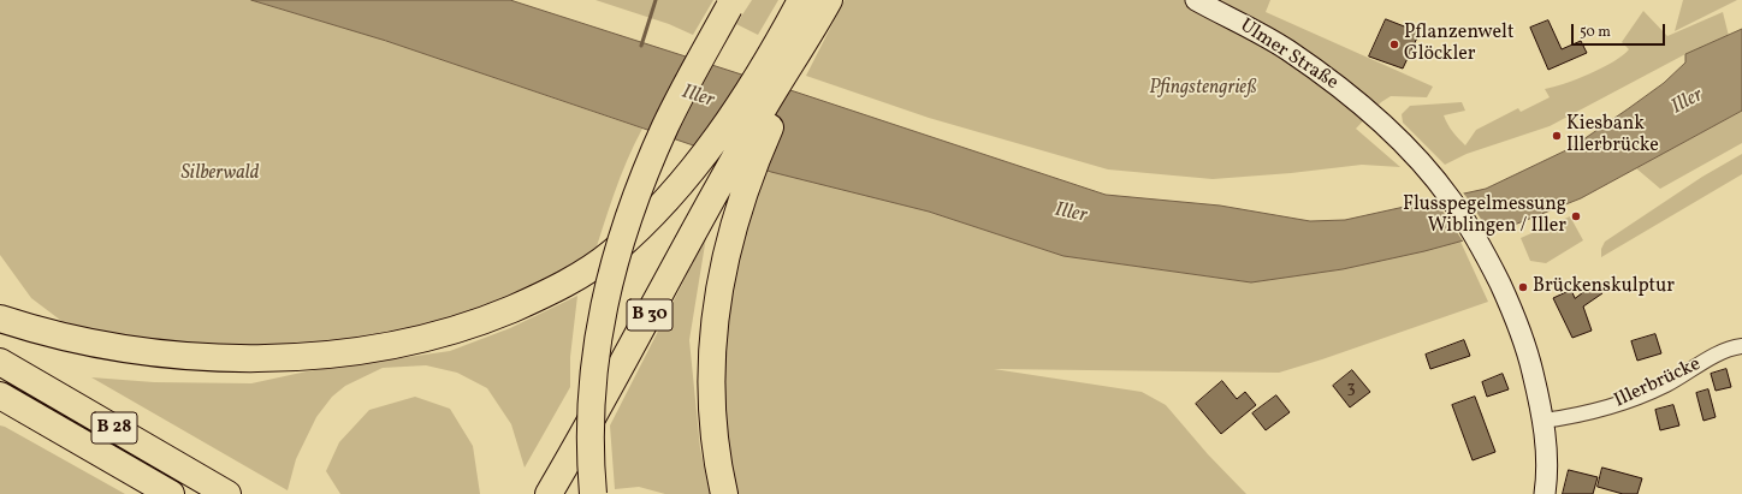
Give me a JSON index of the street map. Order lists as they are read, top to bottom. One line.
{"streets":{"highway":["B 30","B 28"],"main road":["Ulmer Straße"],"street":["Illerbrücke"]},"crossings":[["Ulmer Straße","Illerbrücke"]],"water":["Iller"],"parks":["Pfingstengrieß","Silberwald"],"places":["Pflanzenwelt Glöckler","Kiesbank Illerbrücke","Flusspegelmessung Wiblingen / Iller","Brückenskulptur"],"house_numbers":["3"],"scale_bar":"50 m"}
